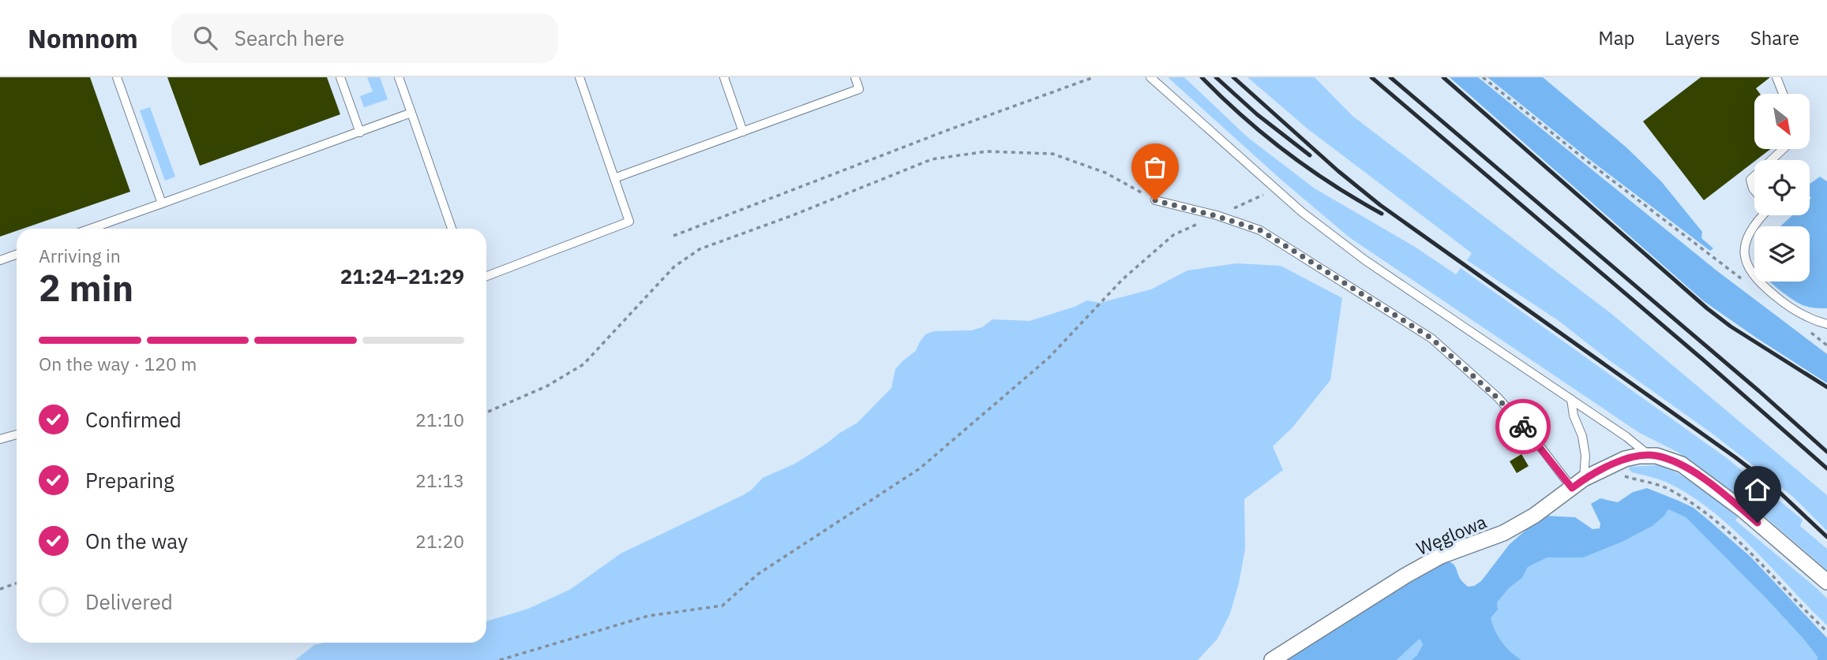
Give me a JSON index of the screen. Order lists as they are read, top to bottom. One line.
{"streets":{"street":["Węglowa"]},"north":"bottom right","page":{"header":"Nomnom","search":"Search here","nav":["Map","Layers","Share"],"heading":["2 min","Arriving in","21:24–21:29"],"bar":"On the way · 120 m","list":[["Confirmed","21:10"],["Preparing","21:13"],["On the way","21:20"],"Delivered"]}}
